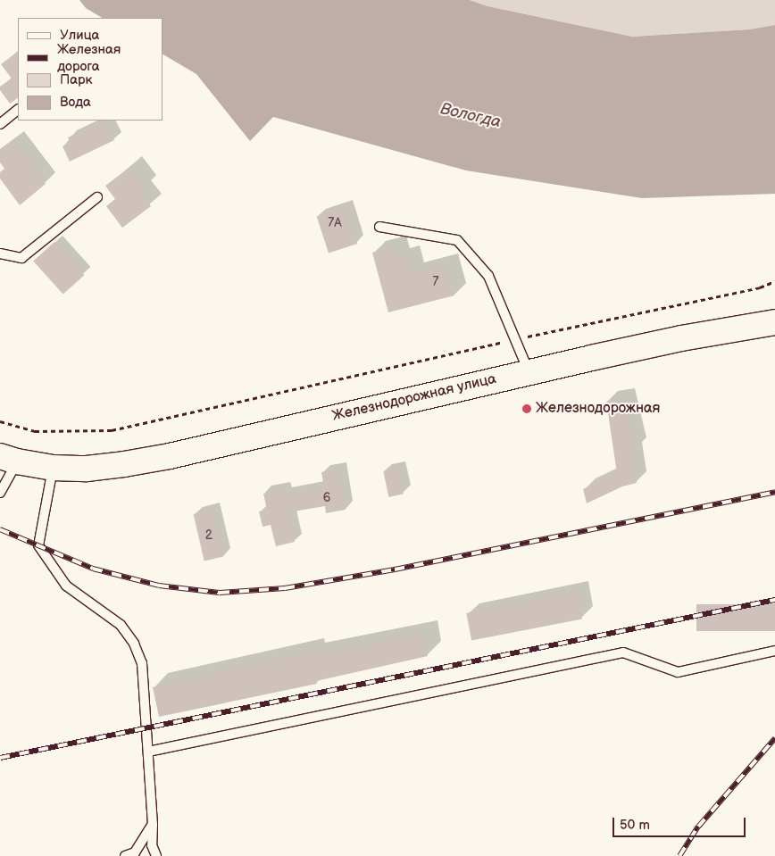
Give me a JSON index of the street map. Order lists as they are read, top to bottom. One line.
{"streets":{"main road":["Железнодорожная улица"]},"water":["Вологда"],"places":["Железнодорожная"],"house_numbers":["7А","7","6","2"],"legend":["Улица","Железная дорога","Парк","Вода"],"scale_bar":"50 m"}
